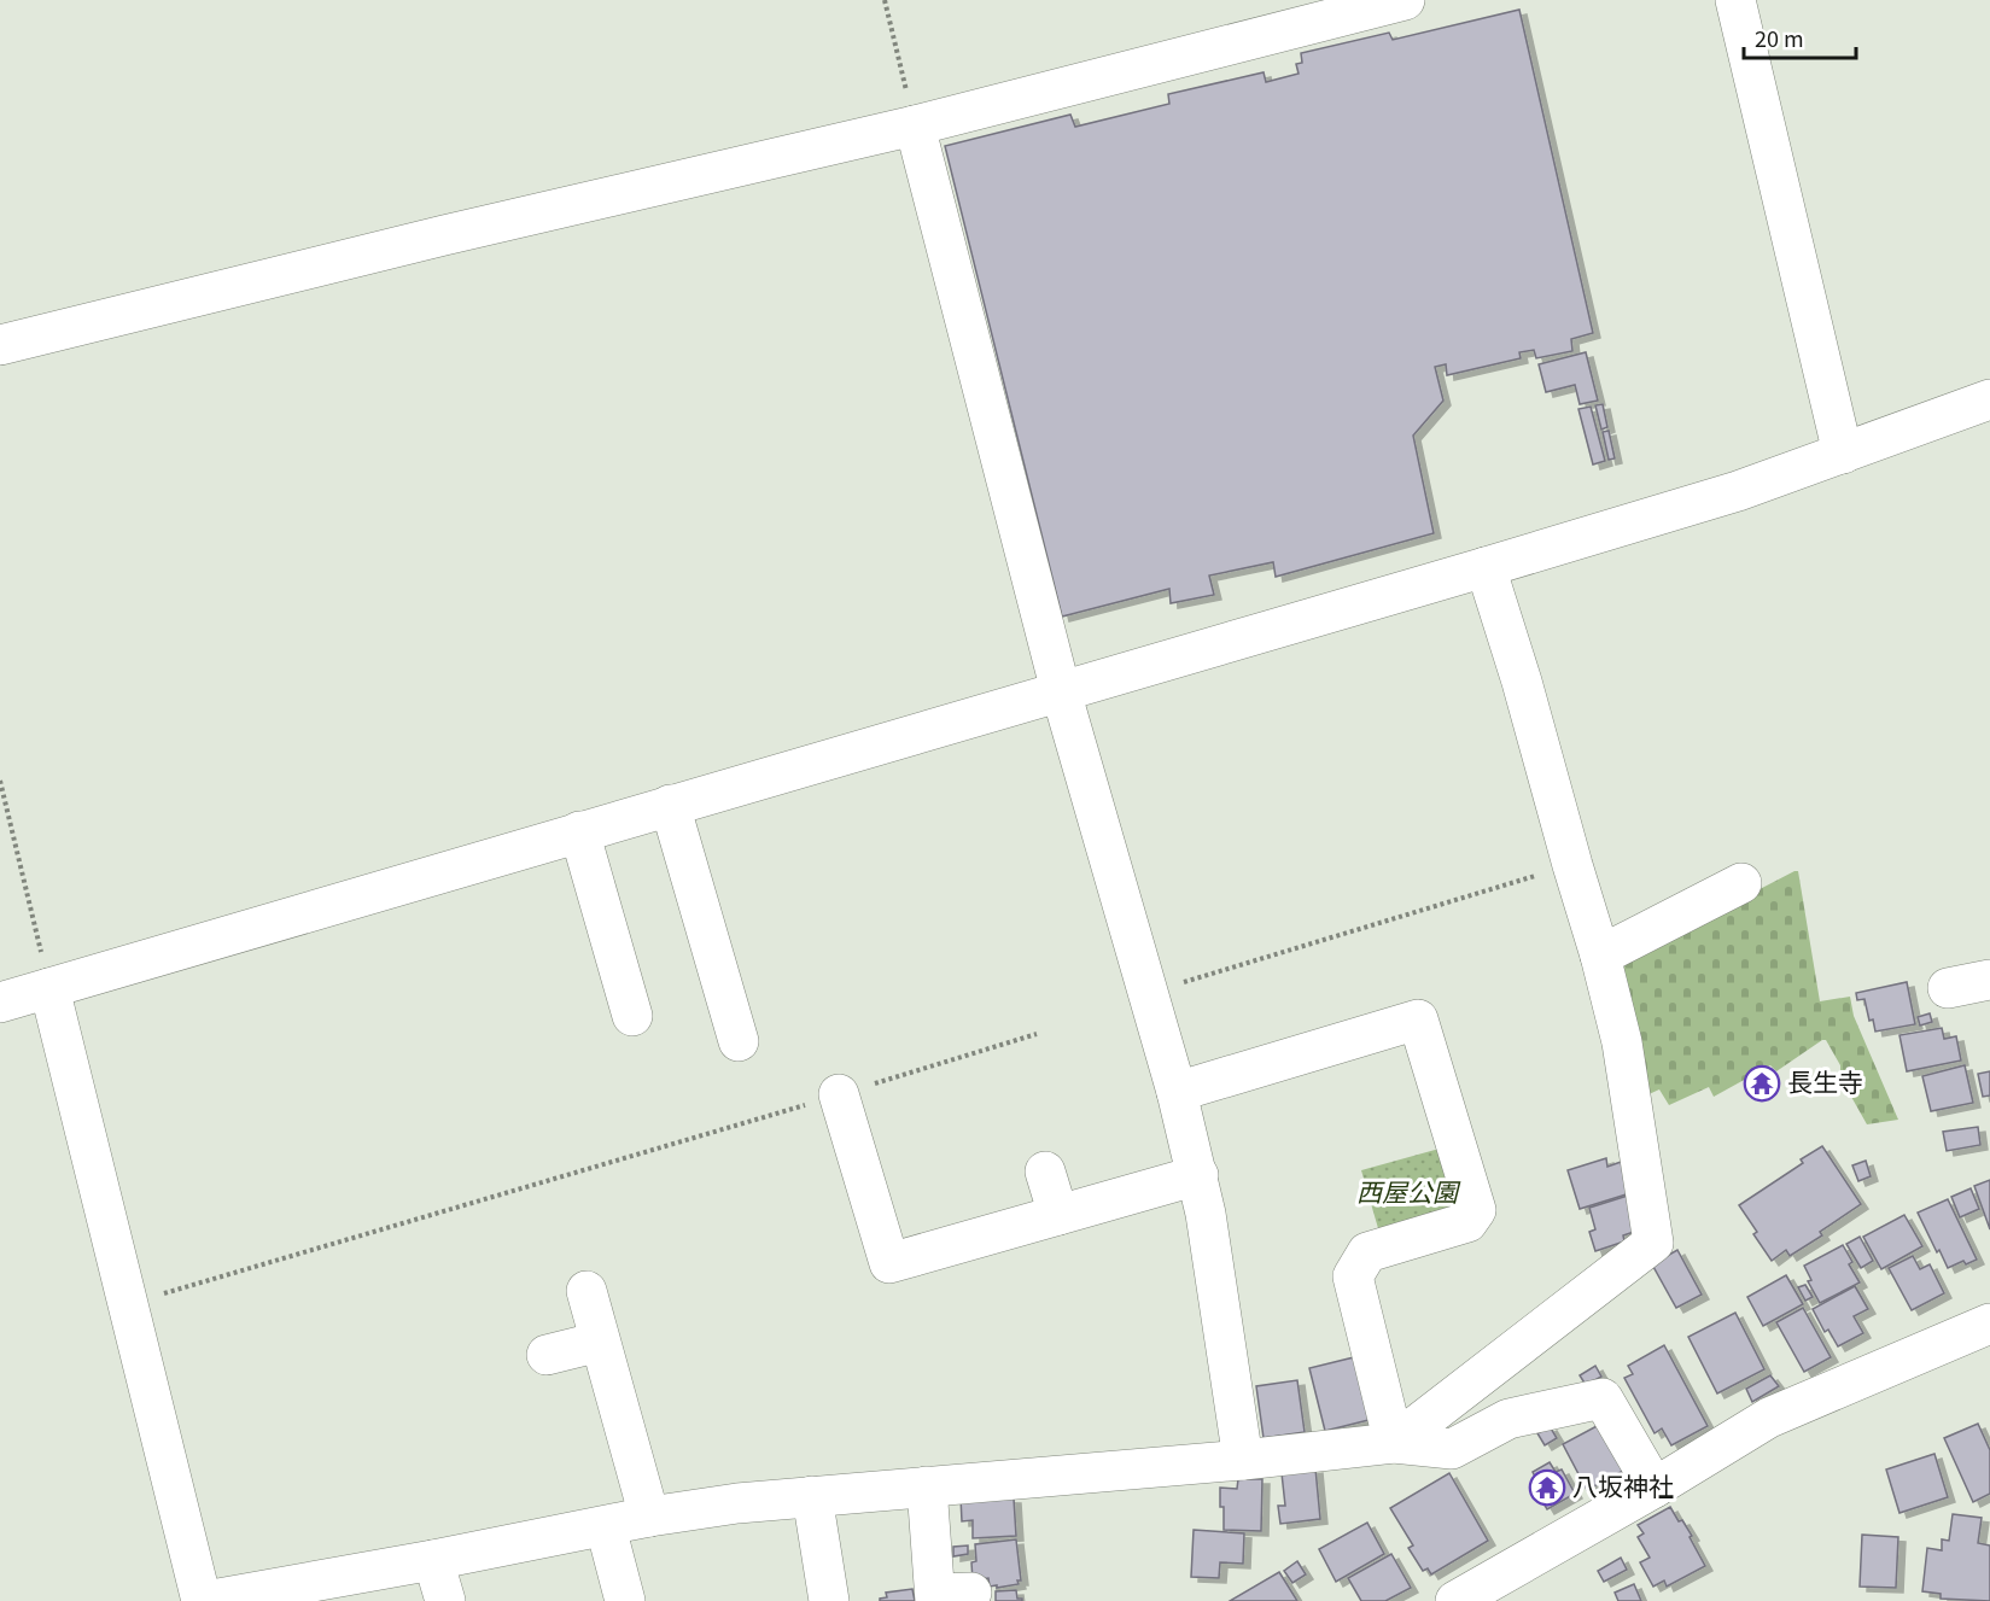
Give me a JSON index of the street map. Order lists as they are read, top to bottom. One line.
{"parks":["西屋公園"],"places":{"temple":["長生寺","八坂神社"]},"scale_bar":"20 m"}
